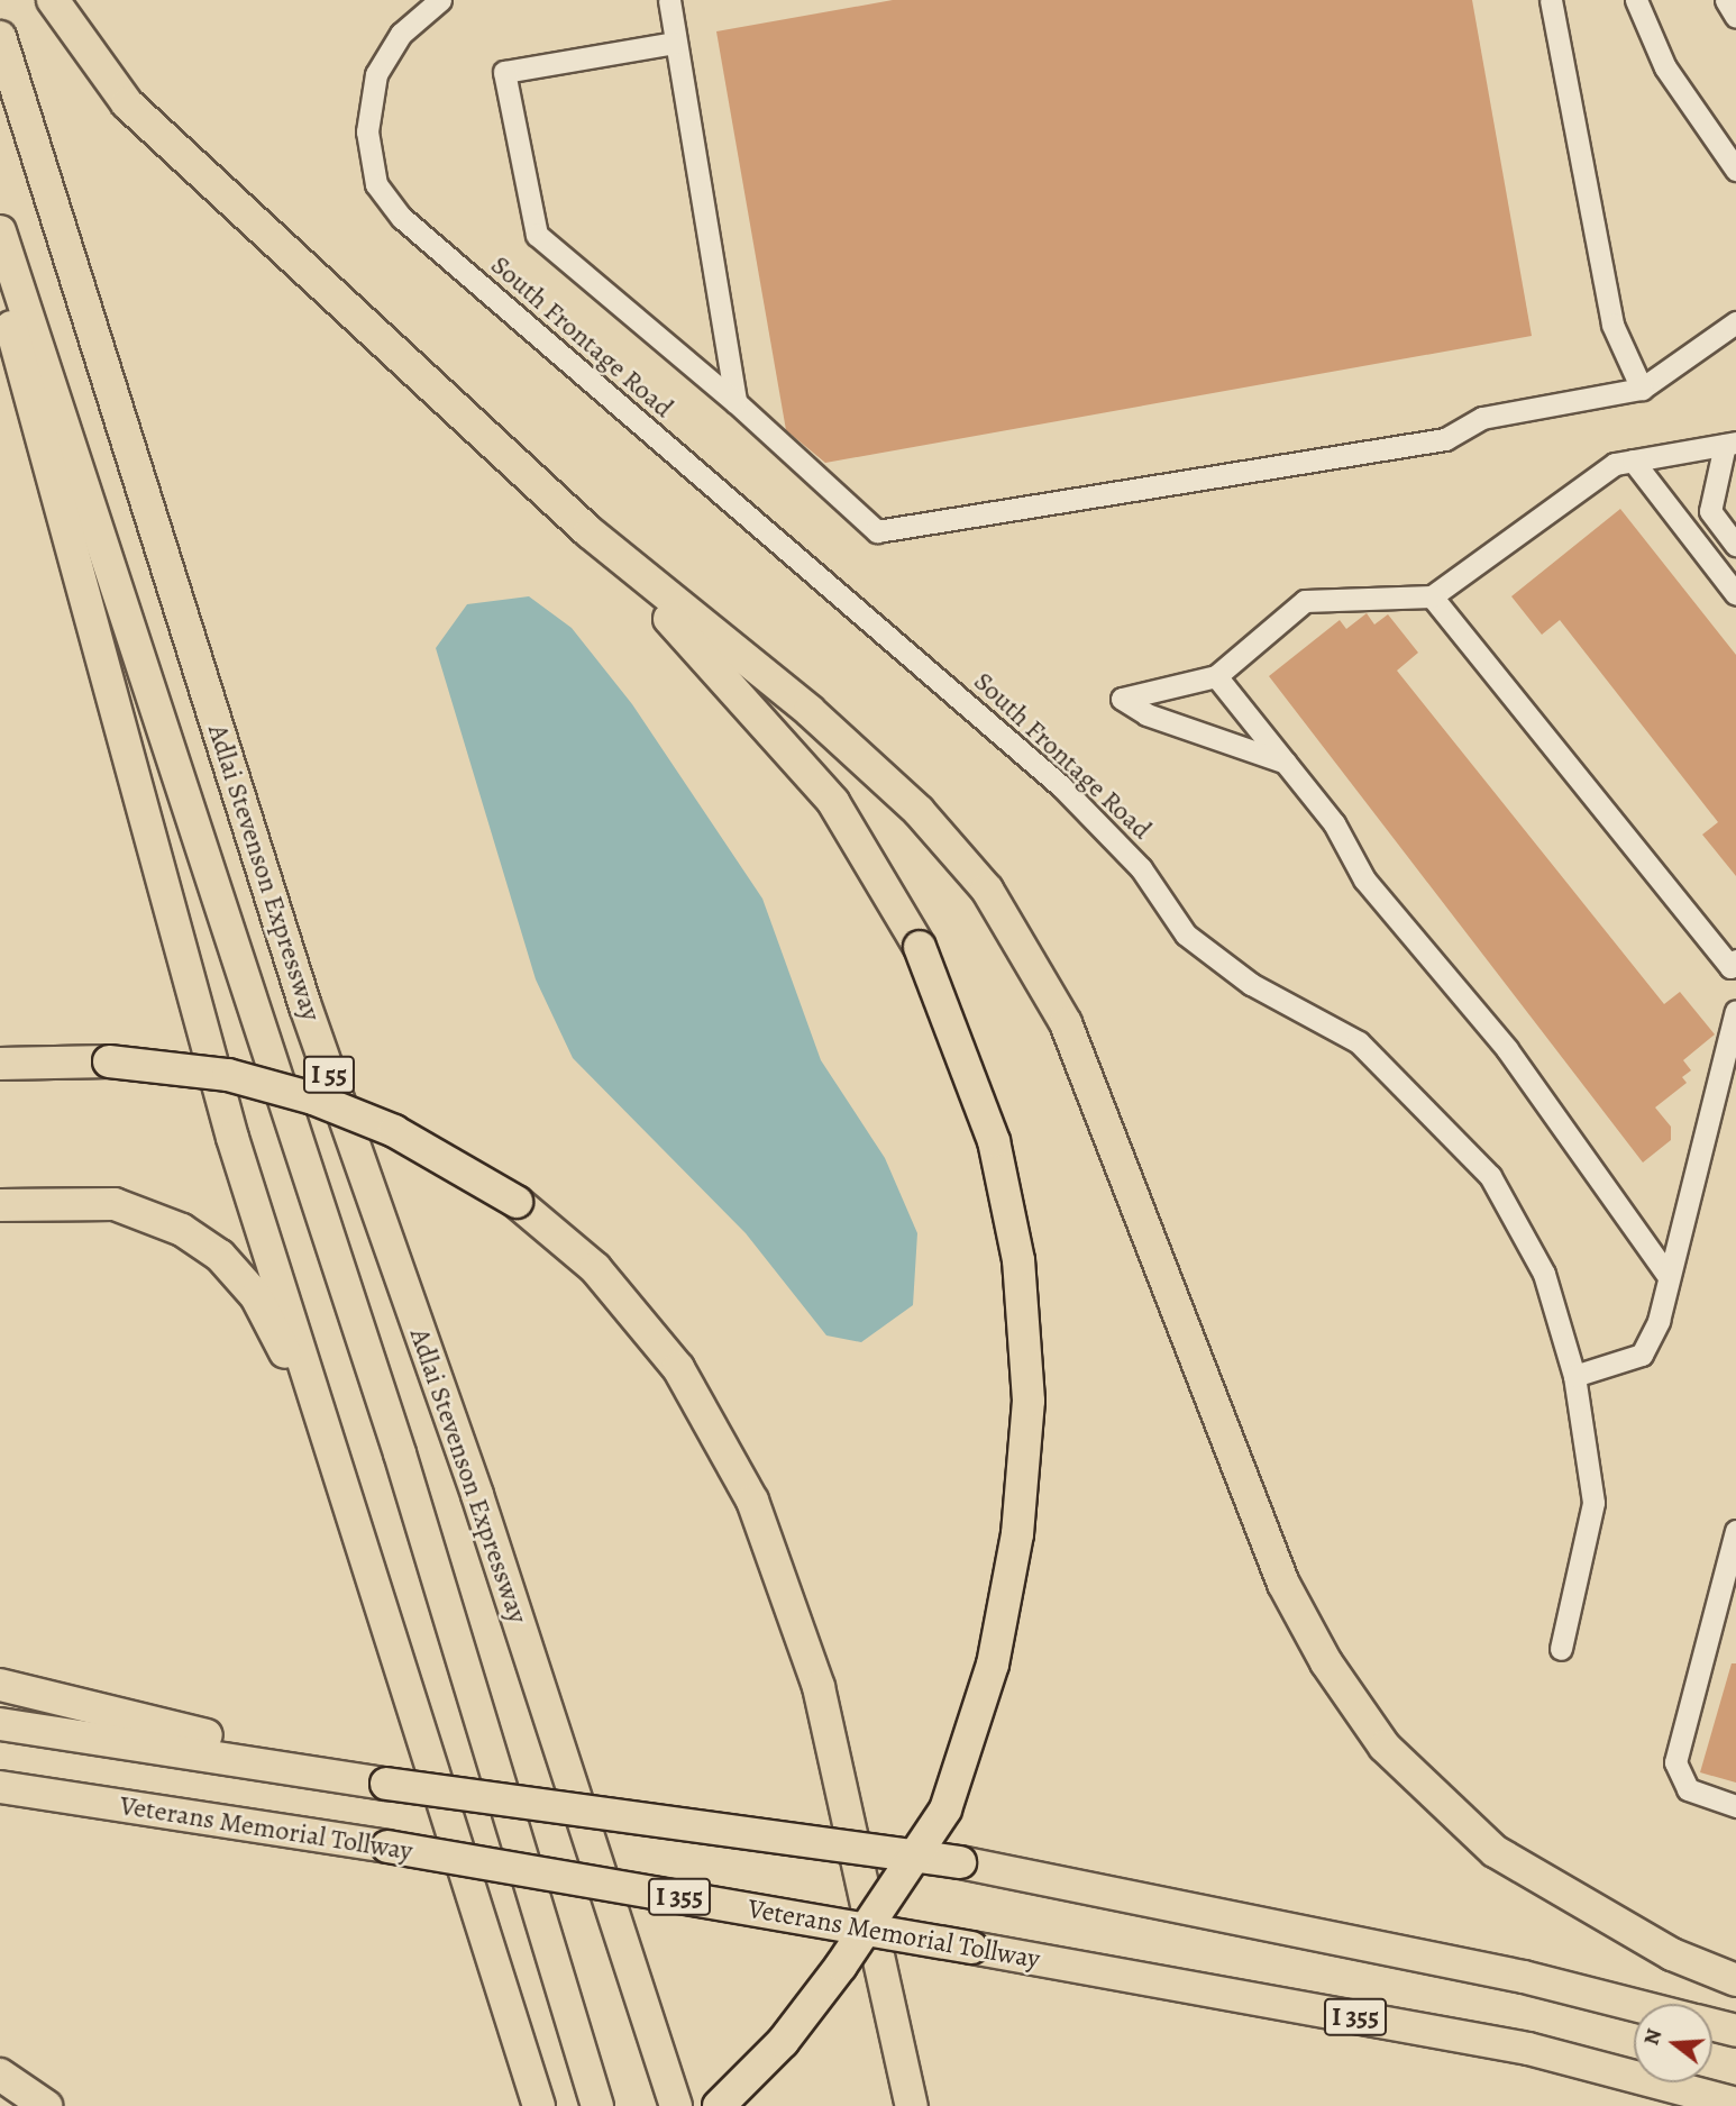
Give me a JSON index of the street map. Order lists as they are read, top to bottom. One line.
{"streets":{"highway":["Adlai Stevenson Expressway","I 55","Veterans Memorial Tollway","I 355"],"street":["South Frontage Road"]},"north":"left"}
